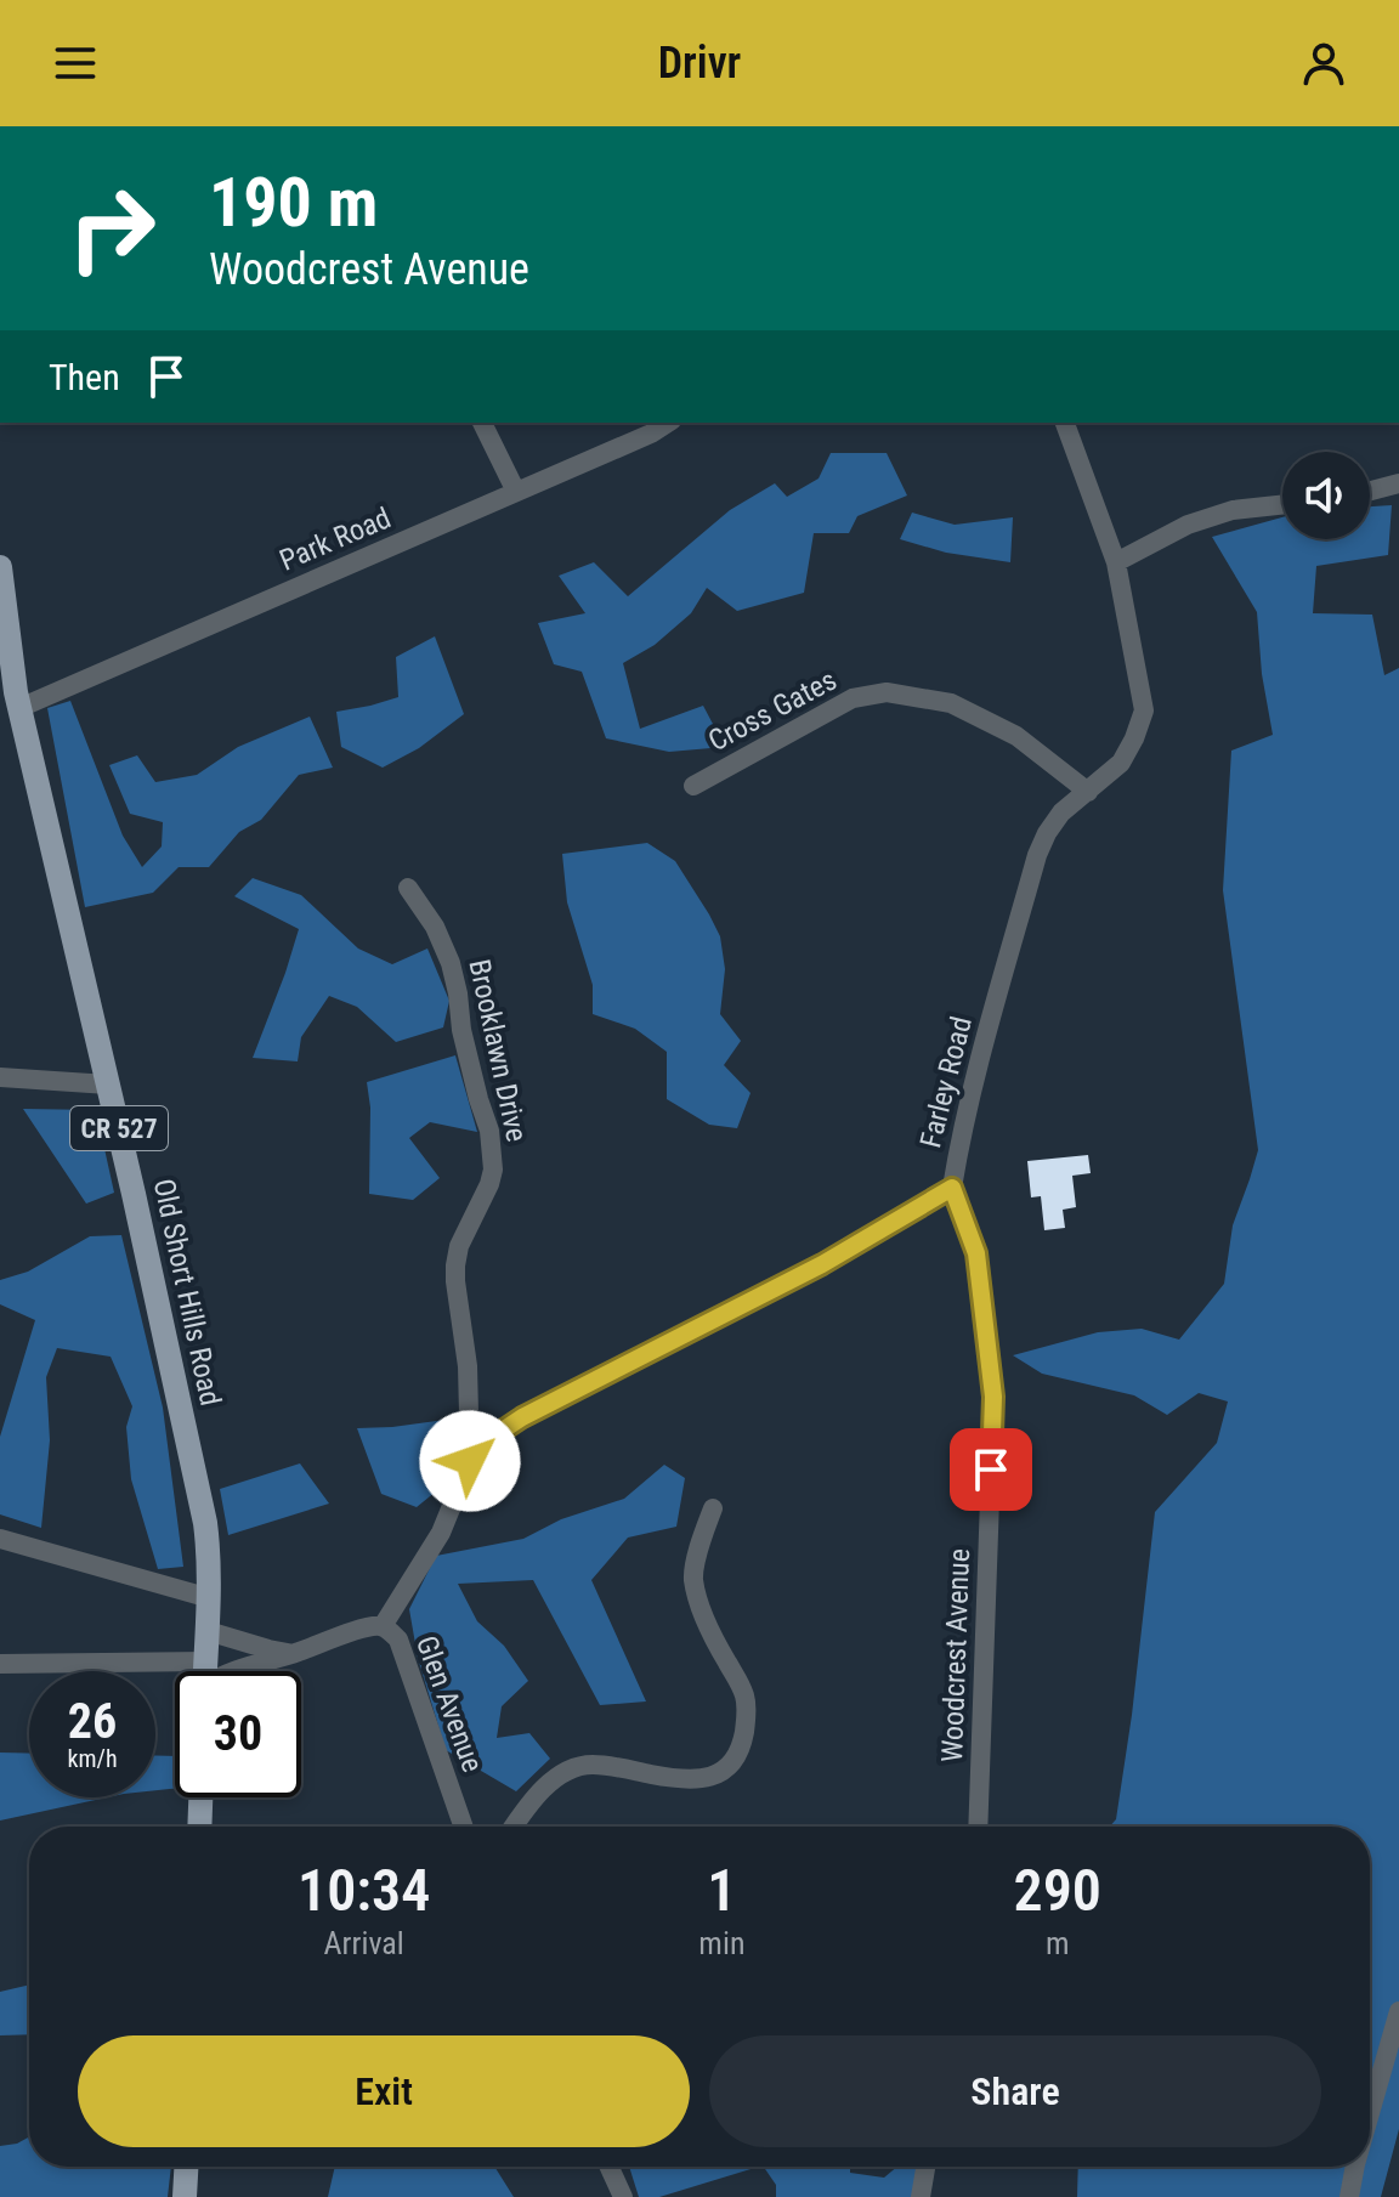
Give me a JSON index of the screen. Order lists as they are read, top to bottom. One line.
{"streets":{"main road":["CR 527","Old Short Hills Road"],"street":["Park Road","Cross Gates","Brooklawn Drive","Farley Road","Woodcrest Avenue","Glen Avenue"]},"crossings":[["Park Road","Old Short Hills Road"],["Cross Gates","Farley Road"],["Brooklawn Drive","Farley Road"],["Farley Road","Woodcrest Avenue"],["Farley Road","Glen Avenue"]],"page":{"header":"Drivr","turn":["190 m","Woodcrest Avenue"],"then":"Then","speed":"26 km/h","limit":"30","eta":["10:34","Arrival","1","min","290","m"],"buttons":["Exit","Share"]}}
